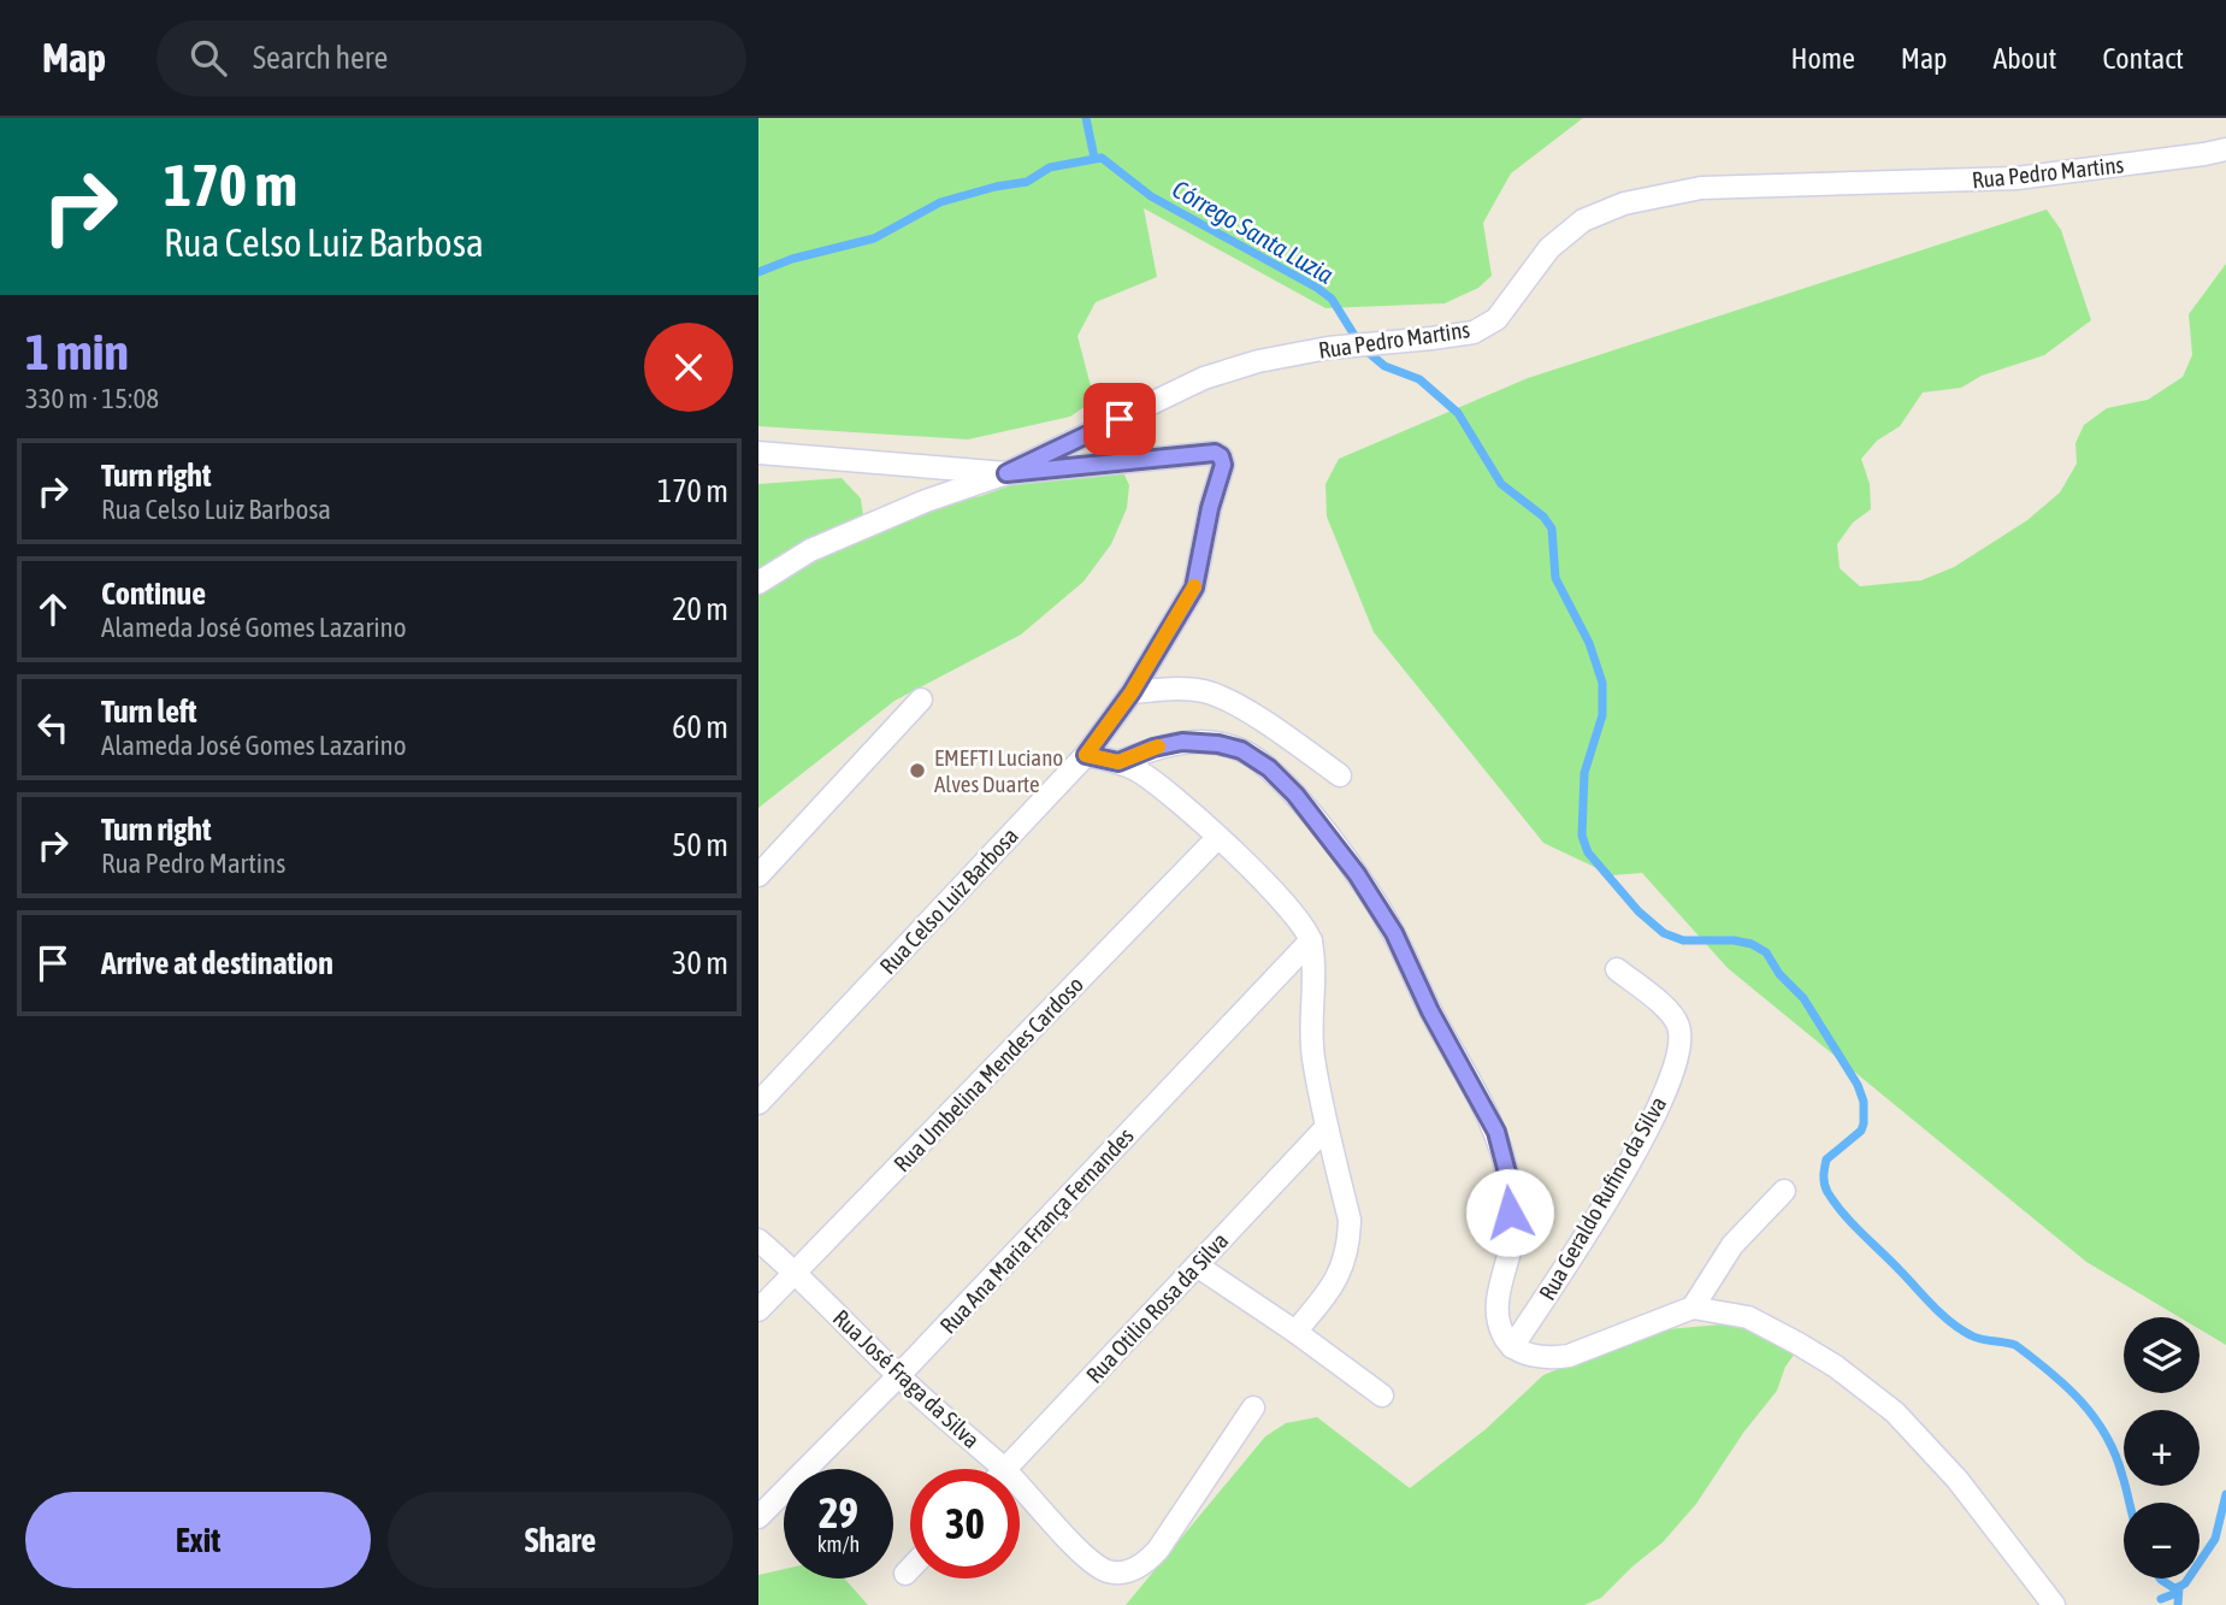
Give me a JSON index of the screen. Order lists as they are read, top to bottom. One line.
{"streets":{"street":["Rua Pedro Martins","Rua Celso Luiz Barbosa","Rua Umbelina Mendes Cardoso","Rua Geraldo Rufino da Silva","Rua Ana Maria França Fernandes","Rua Otilio Rosa da Silva","Rua José Fraga da Silva"]},"crossings":[["Rua Pedro Martins","Rua Celso Luiz Barbosa"],["Rua Umbelina Mendes Cardoso","Rua José Fraga da Silva"],["Rua Ana Maria França Fernandes","Rua José Fraga da Silva"]],"water":["Córrego Santa Luzia"],"places":["EMEFTI Luciano Alves Duarte"],"page":{"header":"Map","search":"Search here","nav":["Home","Map","About","Contact"],"turn":["170 m","Rua Celso Luiz Barbosa"],"heading":["1 min","330 m · 15:08"],"list":[{"name":"Turn right","note":"Rua Celso Luiz Barbosa","value":"170 m"},{"name":"Continue","note":"Alameda José Gomes Lazarino","value":"20 m"},{"name":"Turn left","note":"Alameda José Gomes Lazarino","value":"60 m"},{"name":"Turn right","note":"Rua Pedro Martins","value":"50 m"},{"name":"Arrive at destination","value":"30 m"}],"map_buttons":["+","−"],"speed":"29 km/h","limit":"30","buttons":["Exit","Share"]}}
